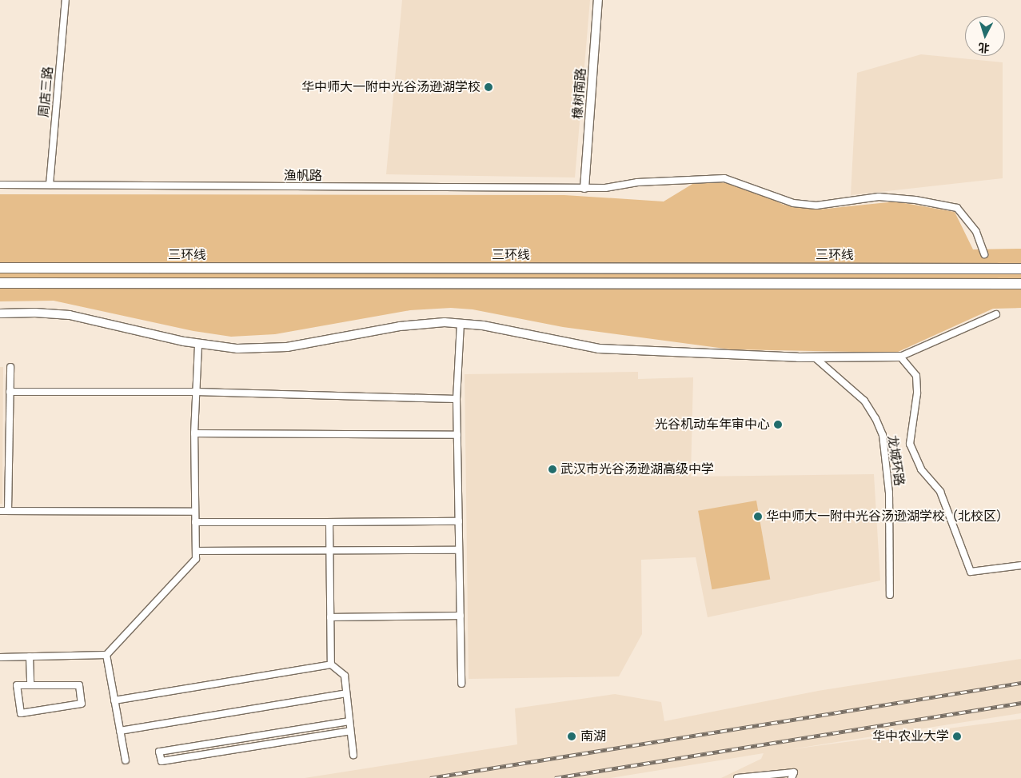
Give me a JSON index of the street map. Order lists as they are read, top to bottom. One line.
{"streets":{"highway":["三环线"],"street":["周店三路","橡树南路","渔帆路","龙城环路"]},"crossings":[["周店三路","渔帆路"],["橡树南路","渔帆路"]],"places":["华中师大一附中光谷汤逊湖学校","光谷机动车年审中心","武汉市光谷汤逊湖高级中学","华中师大一附中光谷汤逊湖学校（北校区）","南湖","华中农业大学"],"north":"bottom"}
